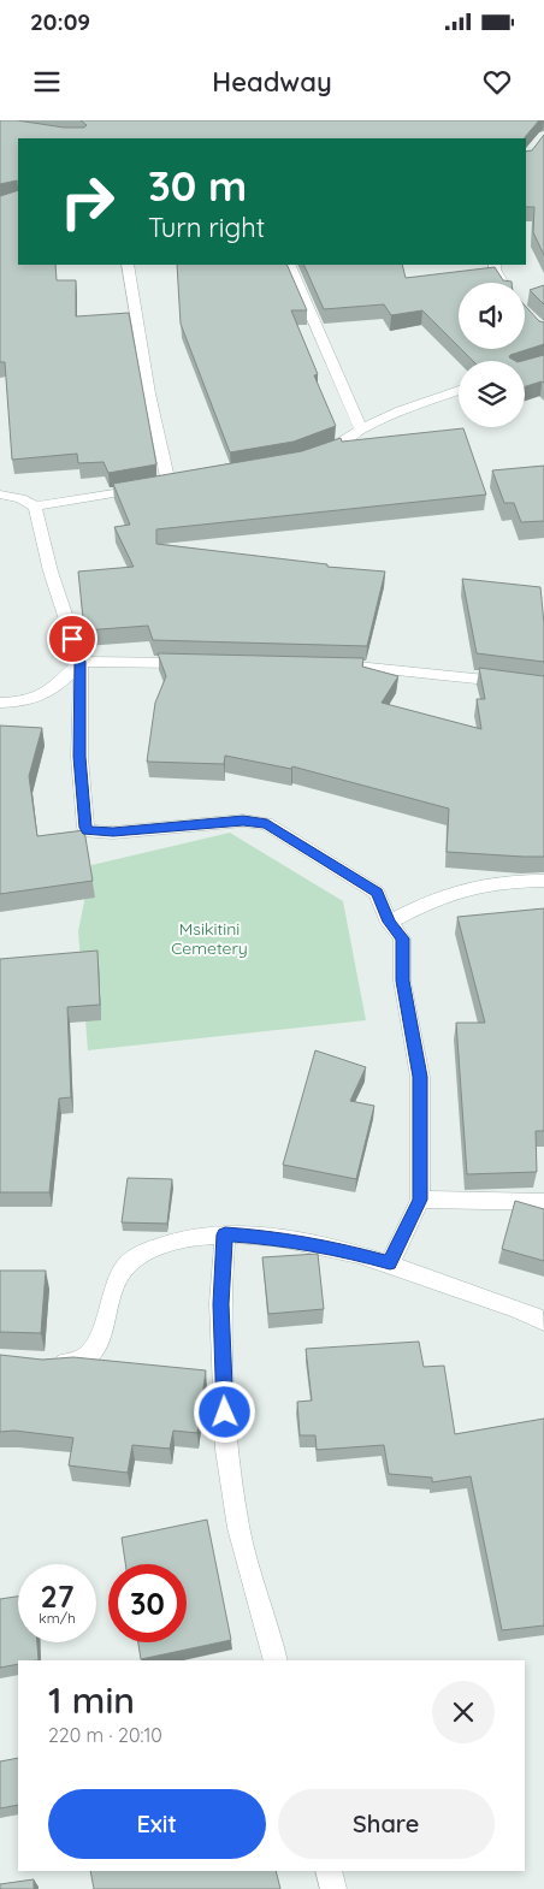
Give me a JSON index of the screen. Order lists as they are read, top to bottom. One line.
{"parks":["Msikitini Cemetery"],"page":{"status":"20:09","header":"Headway","turn":["30 m","Turn right"],"speed":"27 km/h","limit":"30","heading":["1 min","220 m · 20:10"],"buttons":["Exit","Share"]}}
